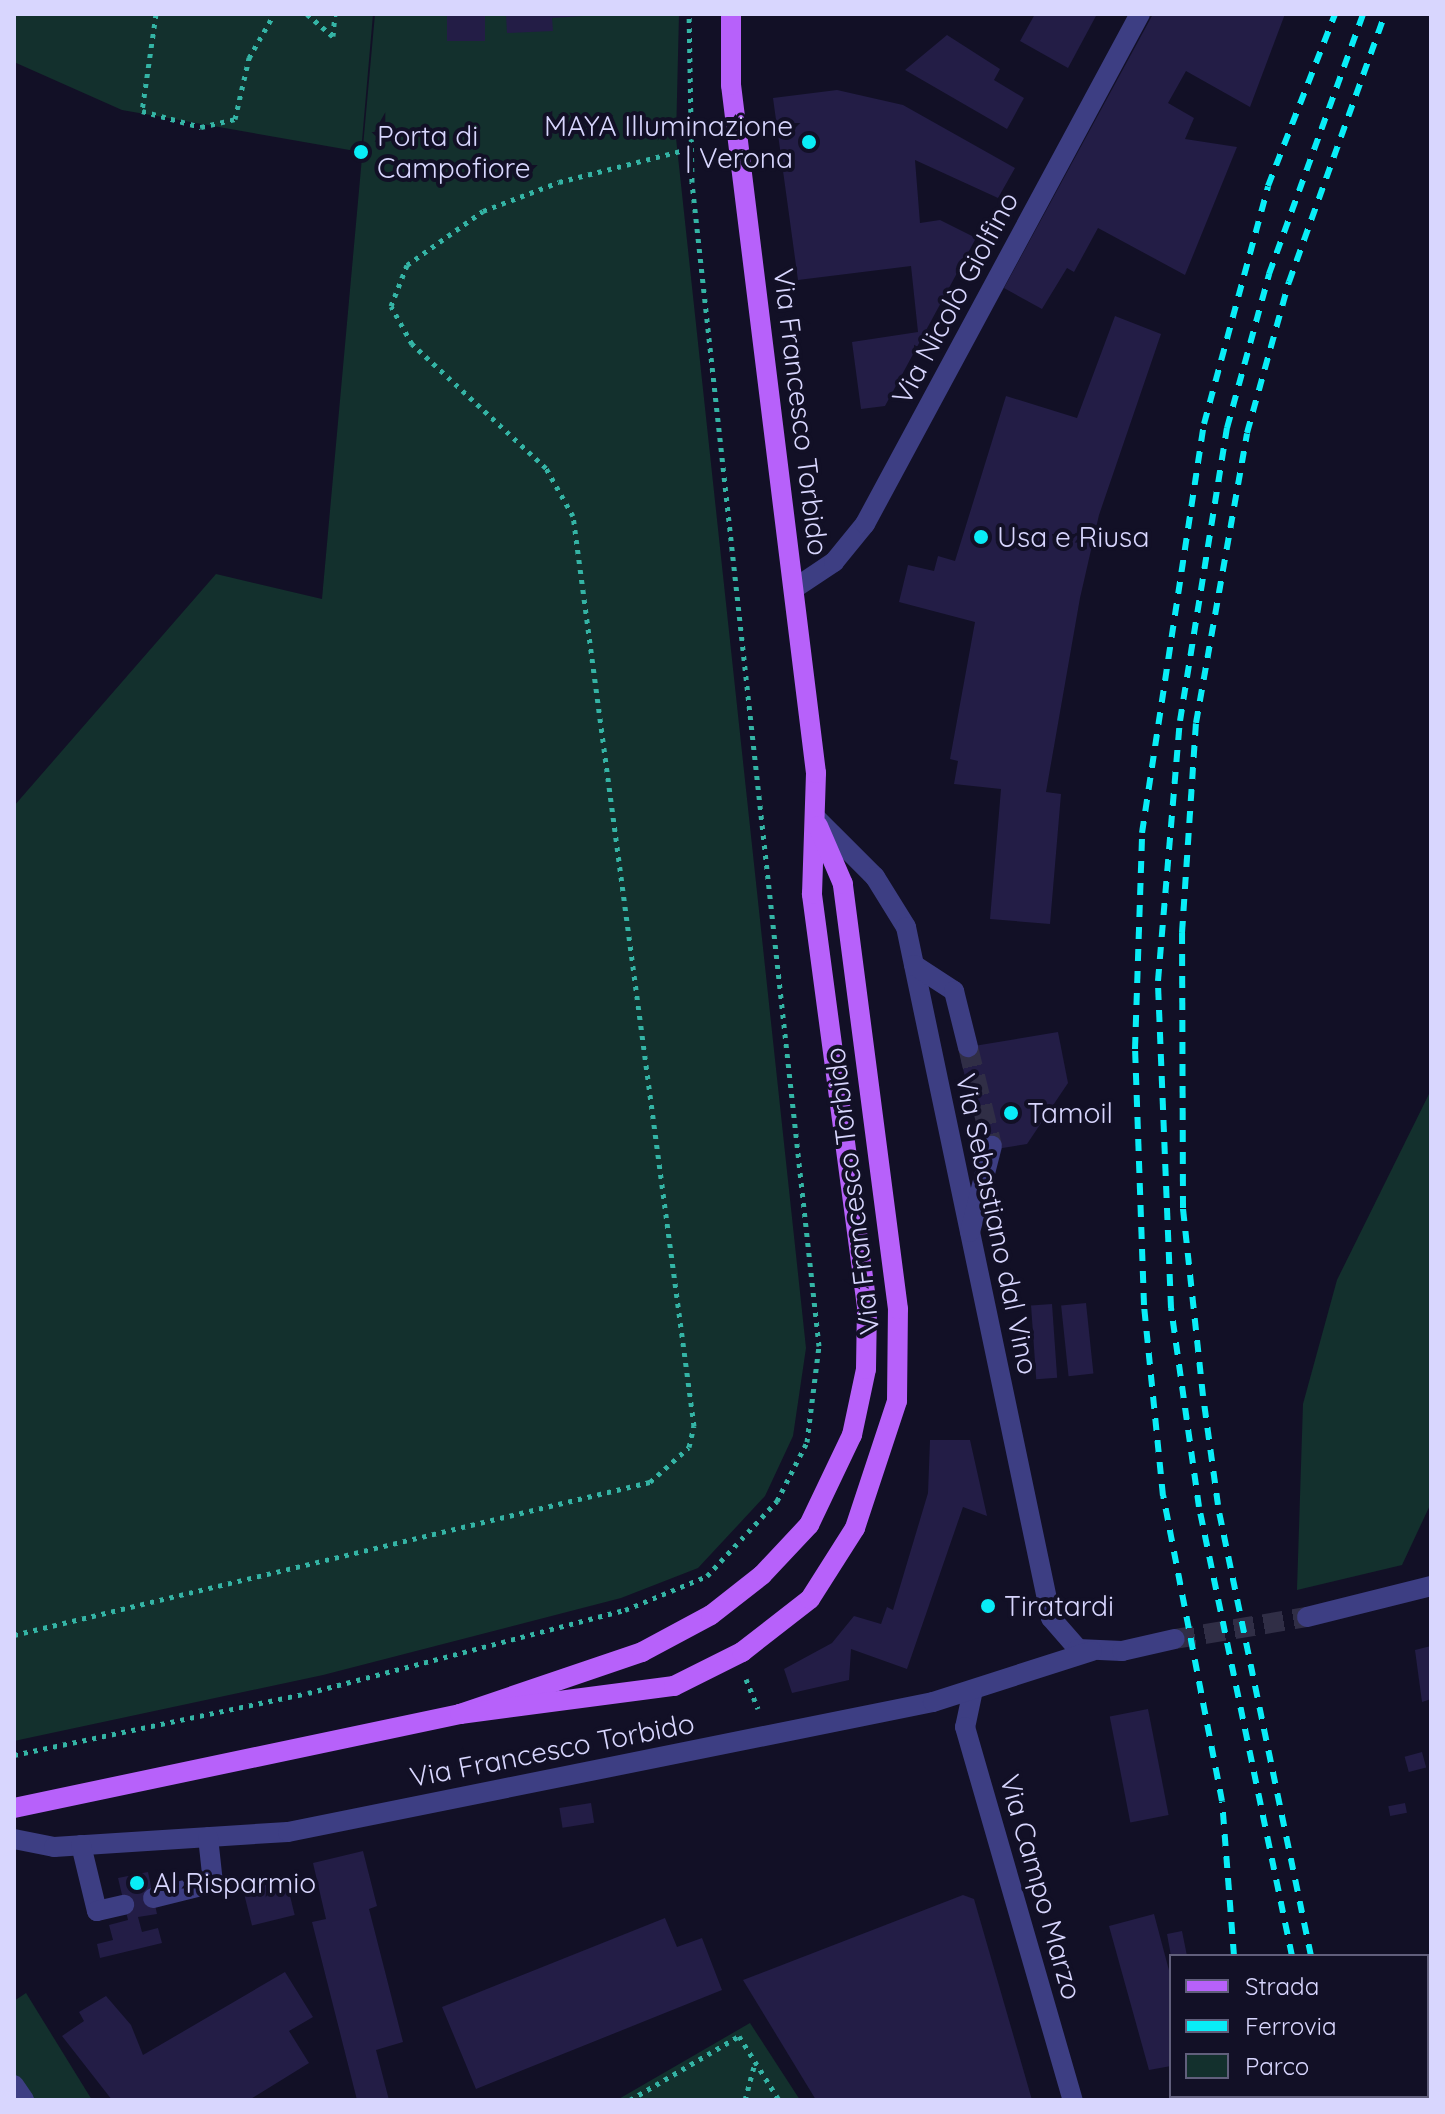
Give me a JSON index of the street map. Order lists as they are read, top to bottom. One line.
{"streets":{"main road":["Via Francesco Torbido"],"street":["Via Nicolò Giolfino","Via Sebastiano dal Vino","Via Campo Marzo"]},"crossings":[["Via Nicolò Giolfino","Via Francesco Torbido"],["Via Francesco Torbido","Via Sebastiano dal Vino"],["Via Francesco Torbido","Via Campo Marzo"]],"places":["MAYA Illuminazione | Verona","Porta di Campofiore","Usa e Riusa","Tamoil","Tiratardi","Al Risparmio"],"legend":["Strada","Ferrovia","Parco"]}
